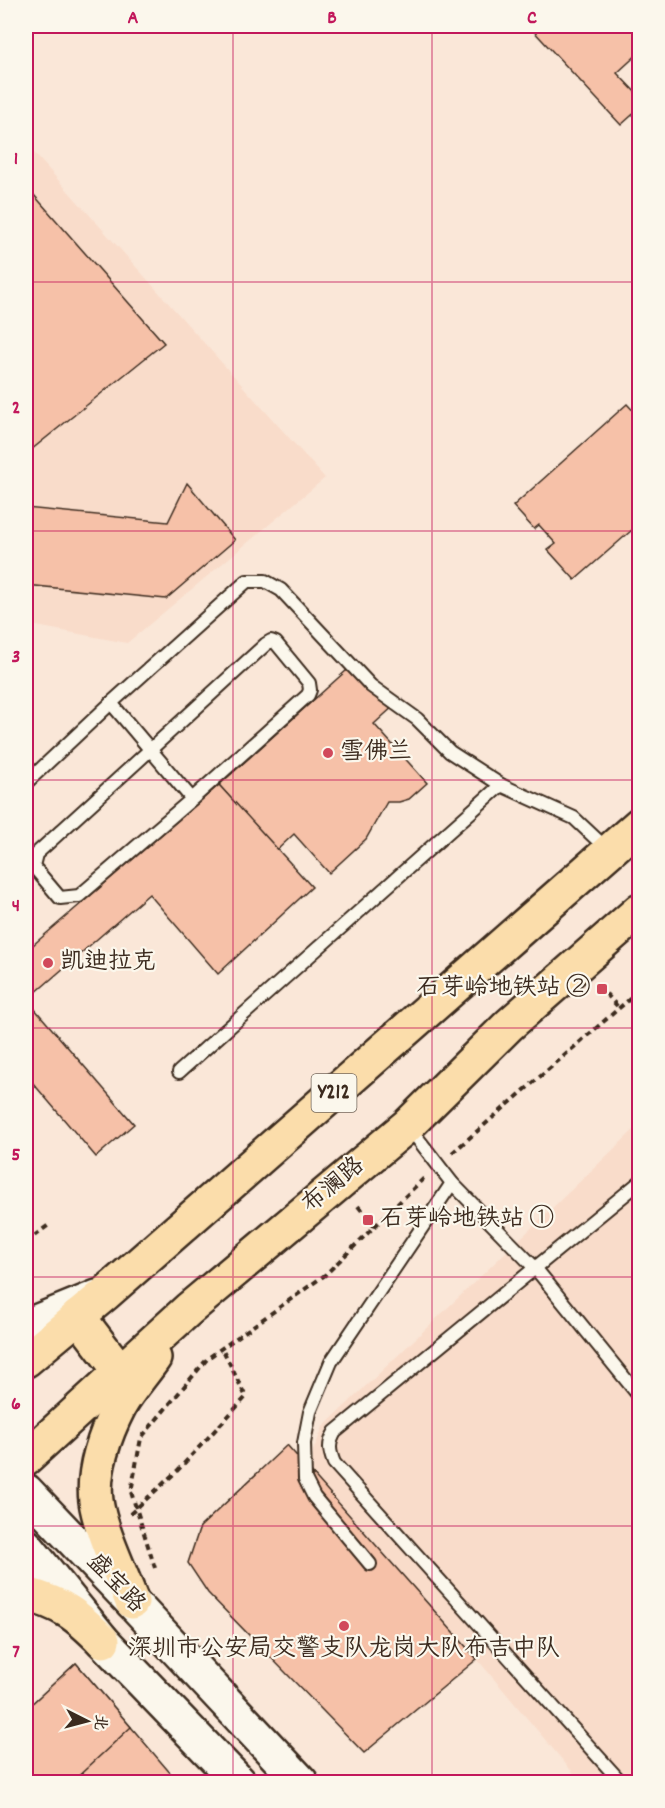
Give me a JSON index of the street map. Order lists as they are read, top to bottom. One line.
{"streets":{"main road":["Y212","布澜路","盛宝路"]},"places":{"other":["雪佛兰","凯迪拉克","深圳市公安局交警支队龙岗大队布吉中队"],"transit":["石芽岭地铁站 ②","石芽岭地铁站 ①"]},"north":"right","grid":{"columns":["A","B","C"],"rows":["1","2","3","4","5","6","7"]}}
